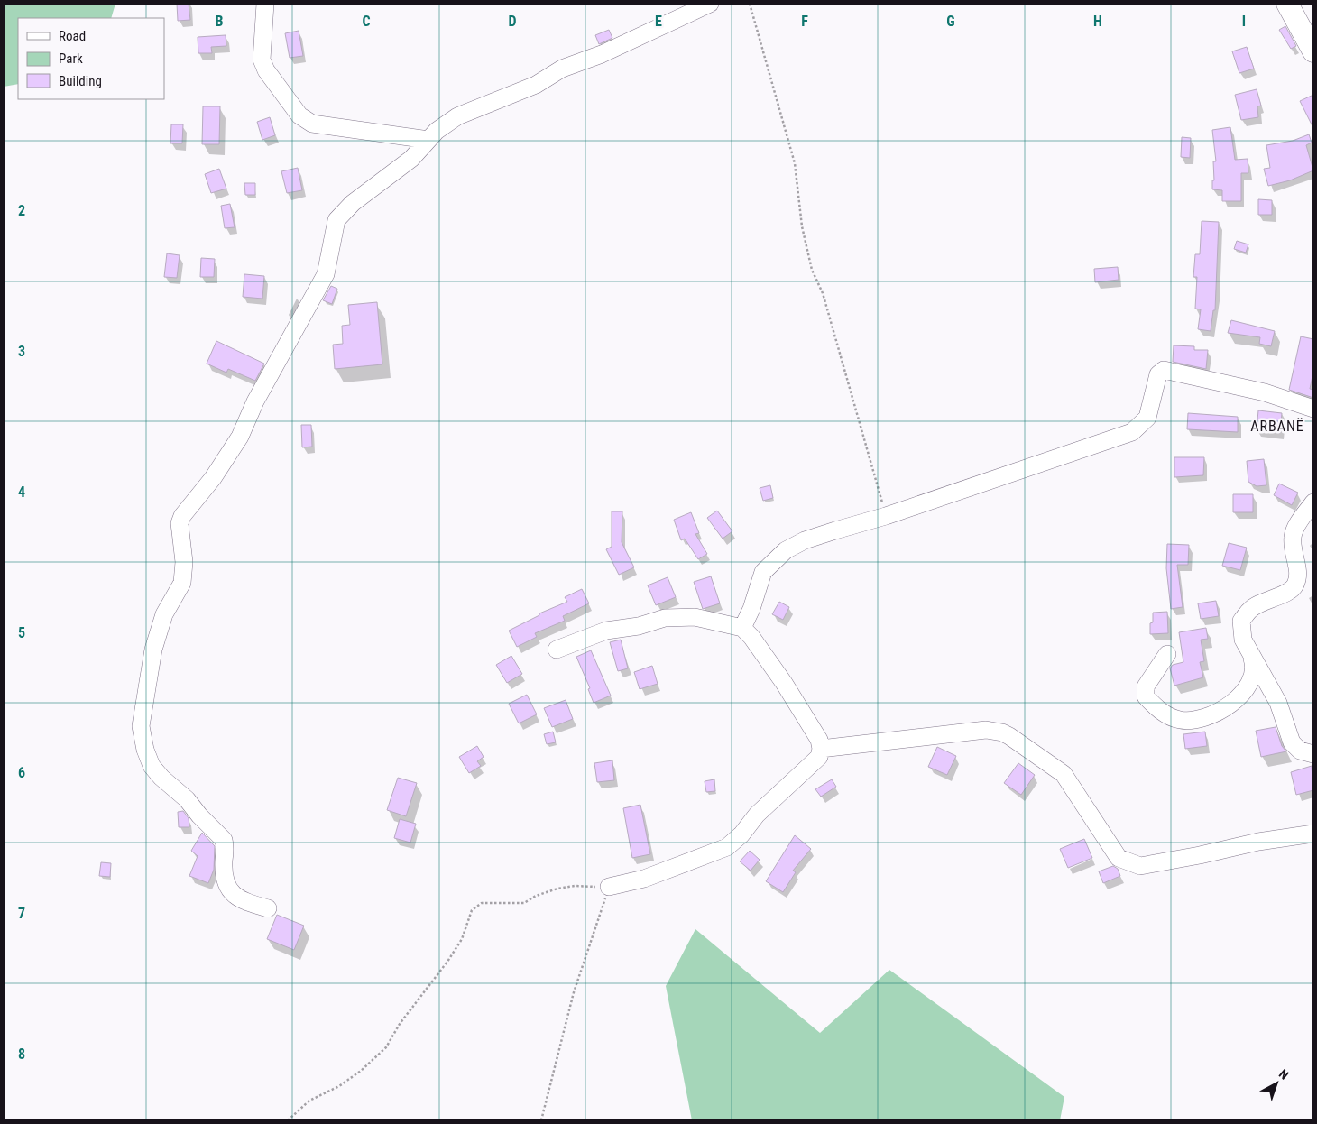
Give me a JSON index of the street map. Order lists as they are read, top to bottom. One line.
{"districts":["ARBANË"],"legend":["Road","Park","Building"],"north":"top right","grid":{"columns":["B","C","D","E","F","G","H","I"],"rows":["2","3","4","5","6","7","8"]}}
